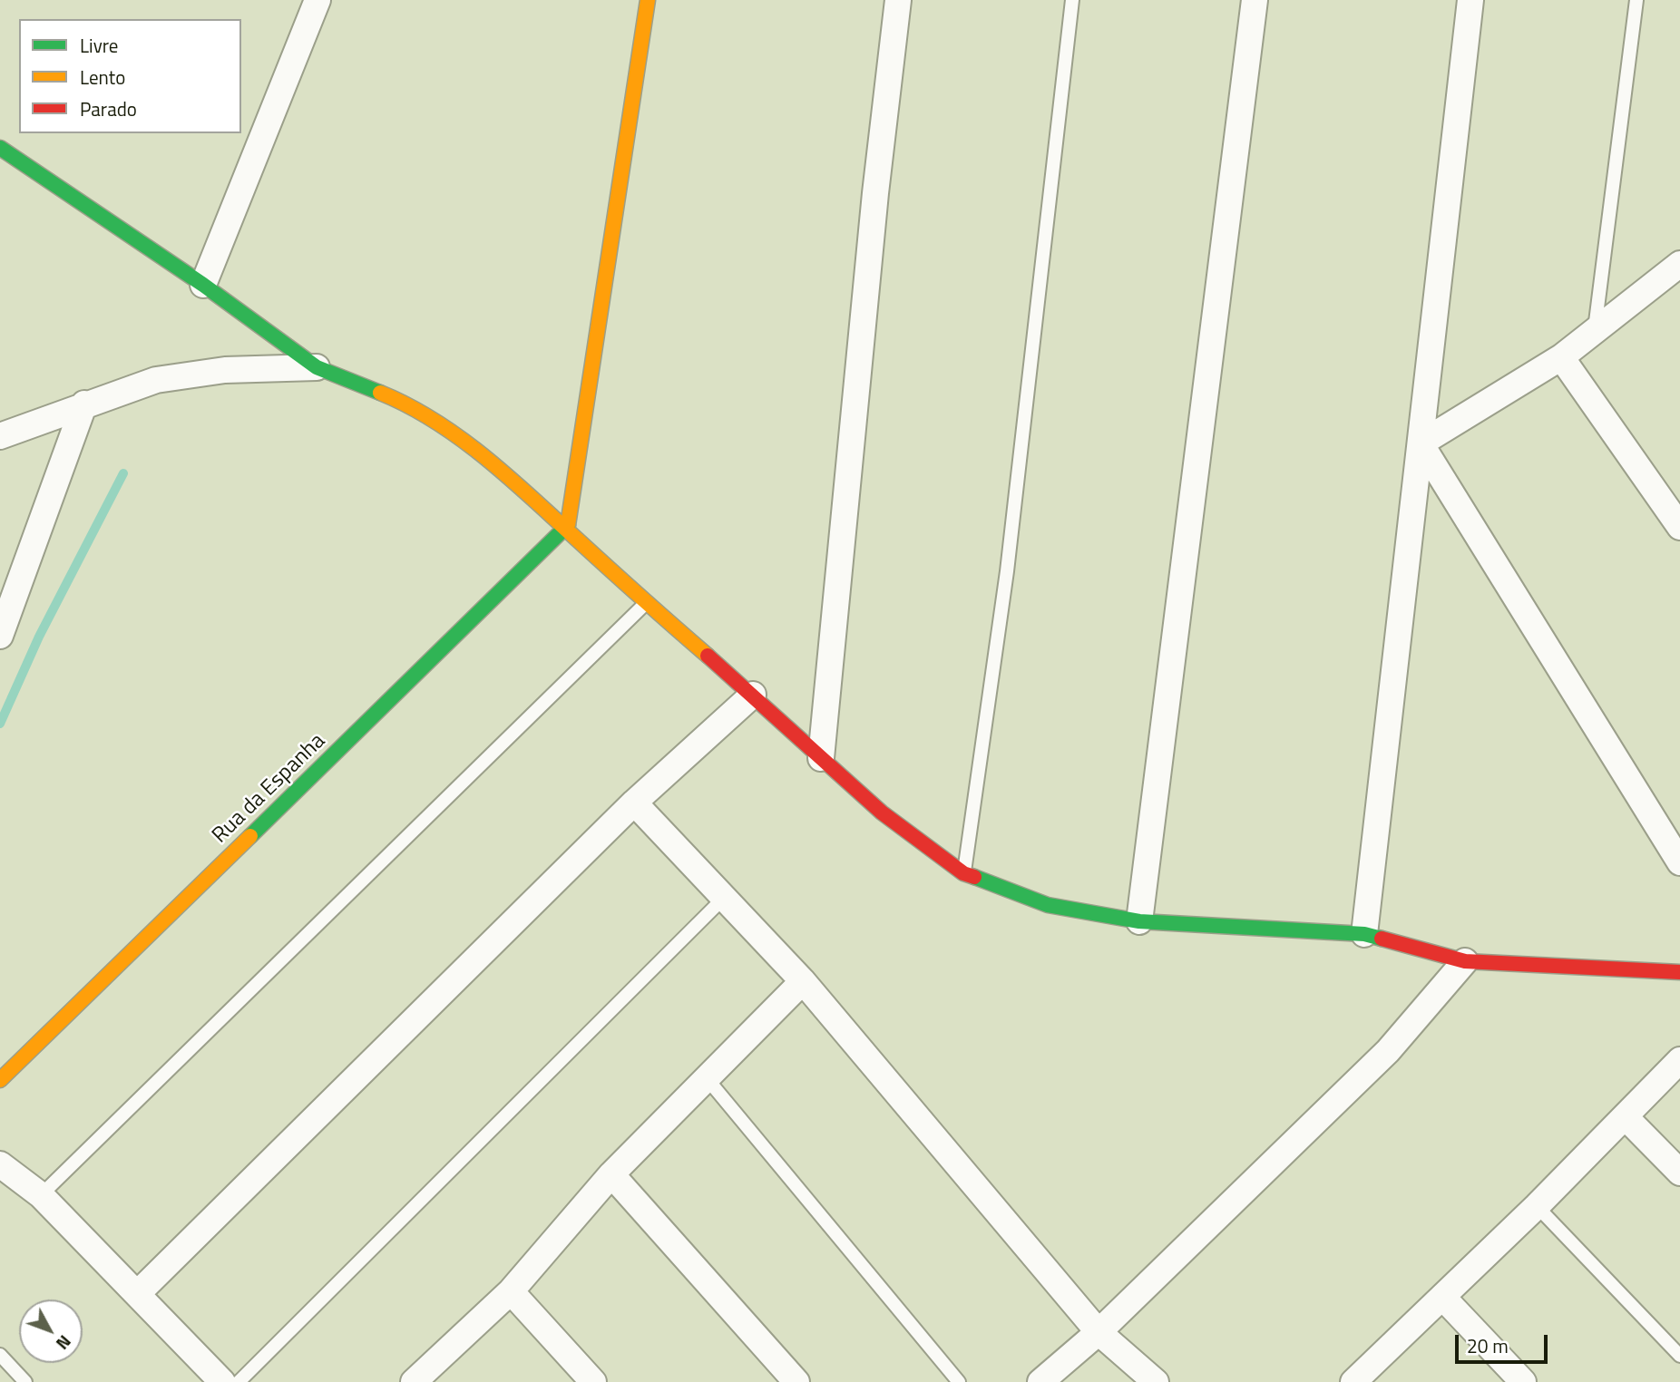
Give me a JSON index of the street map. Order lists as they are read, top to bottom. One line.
{"streets":{"street":["Rua da Espanha"]},"legend":["Livre","Lento","Parado"],"scale_bar":"20 m","north":"bottom right"}
